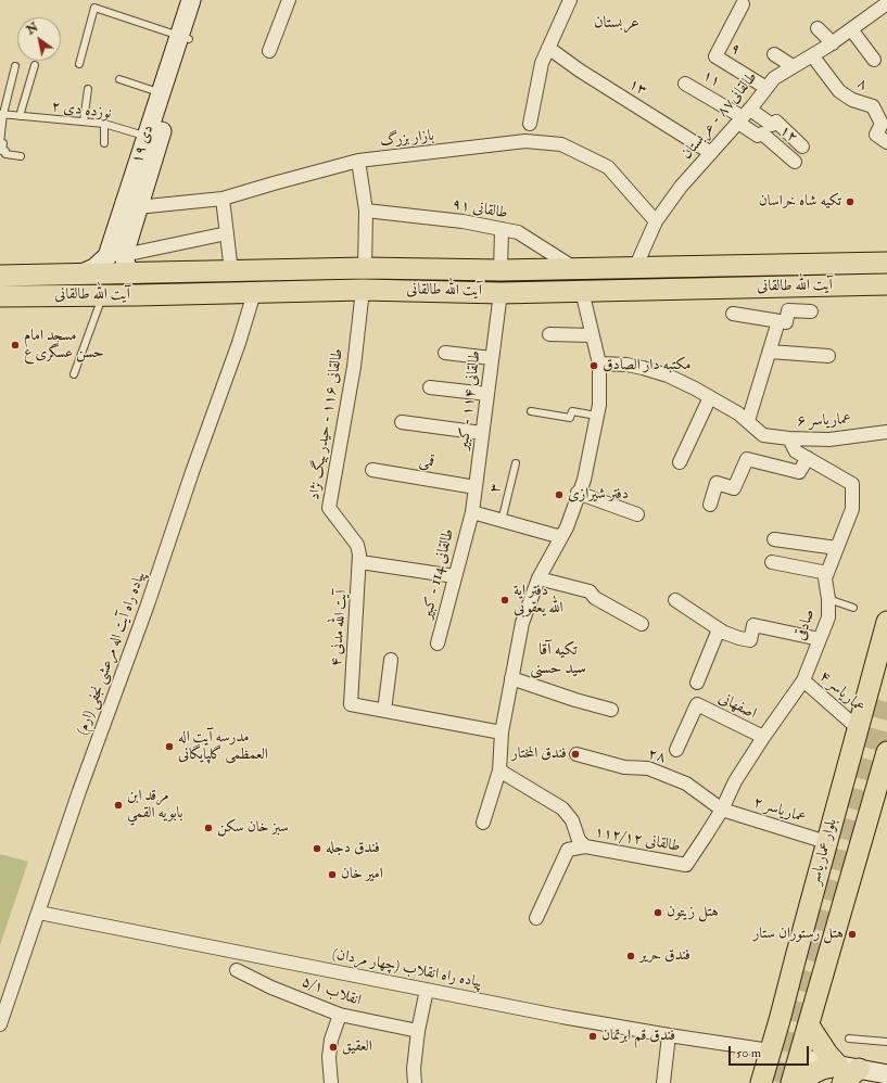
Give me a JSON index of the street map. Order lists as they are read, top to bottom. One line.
{"streets":{"main road":["۱۹ دی","آیت الله طالقانی","بلوار عمار یاسر"],"street":["۹","۱۱","۸","۱۳","طالقانی۸۷ - عربستان","۱۲","بازار بزرگ","طالقانی ۹۱","طالقانی ۱۱۴ - کبیر","عماریاسر ۶","طالقانی ۱۱۶ - حیدر بیگ نژاد","قمی","طالقانی 114 - کبیر","صادقی","۴ آیت الله مدنی","پیاده راه آیت اله مرعشی نجفی (ارم)","عماریاسر ۴","اصفهانی","۲۸","عماریاسر ۲","طالقانی ۱۱۲/۱۲","پیاده راه انقلاب (چهار مردان)","انقلاب ۵/۱"],"lane":["نوزده دی ۲","۳"]},"crossings":[["۹","طالقانی۸۷ - عربستان"],["۱۱","طالقانی۸۷ - عربستان"],["۱۱","۱۲"],["۸","طالقانی۸۷ - عربستان"],["۱۳","طالقانی۸۷ - عربستان"],["نوزده دی ۲","۱۹ دی"],["طالقانی۸۷ - عربستان","۱۲"],["طالقانی۸۷ - عربستان","بازار بزرگ"],["طالقانی۸۷ - عربستان","آیت الله طالقانی"],["بازار بزرگ","۱۹ دی"],["۱۹ دی","آیت الله طالقانی"],["طالقانی ۹۱","آیت الله طالقانی"],["آیت الله طالقانی","طالقانی ۱۱۴ - کبیر"],["آیت الله طالقانی","طالقانی ۱۱۶ - حیدر بیگ نژاد"],["آیت الله طالقانی","پیاده راه آیت اله مرعشی نجفی (ارم)"],["طالقانی ۱۱۴ - کبیر","قمی"],["طالقانی ۱۱۴ - کبیر","طالقانی 114 - کبیر"],["عماریاسر ۶","صادقی"],["طالقانی ۱۱۶ - حیدر بیگ نژاد","۴ آیت الله مدنی"],["صادقی","عماریاسر ۴"],["صادقی","اصفهانی"],["صادقی","۲۸"],["صادقی","عماریاسر ۲"],["صادقی","طالقانی ۱۱۲/۱۲"],["پیاده راه آیت اله مرعشی نجفی (ارم)","پیاده راه انقلاب (چهار مردان)"],["عماریاسر ۴","بلوار عمار یاسر"],["۲۸","عماریاسر ۲"],["۲۸","طالقانی ۱۱۲/۱۲"],["عماریاسر ۲","طالقانی ۱۱۲/۱۲"],["عماریاسر ۲","بلوار عمار یاسر"],["بلوار عمار یاسر","پیاده راه انقلاب (چهار مردان)"]],"districts":["عربستان","تکیه آقا سید حسنی"],"places":["تکیه شاه خراسان","مسجد امام حسن عسگری ع","مکتبه دار الصادق","دفتر شیرازی","دفتر ایة الله یعقوبی","مدرسه آیت اله العمظمی گلپایگانی","فندق المختار","مرقد ابن بابويه القمي","سبز خان سکن","فندق دجله","امیر خان","هتل زیتون","هتل رستوران ستار","فندق حرير","فندق قم ابرتمان","العقیق"],"scale_bar":"50 m","north":"top left"}
